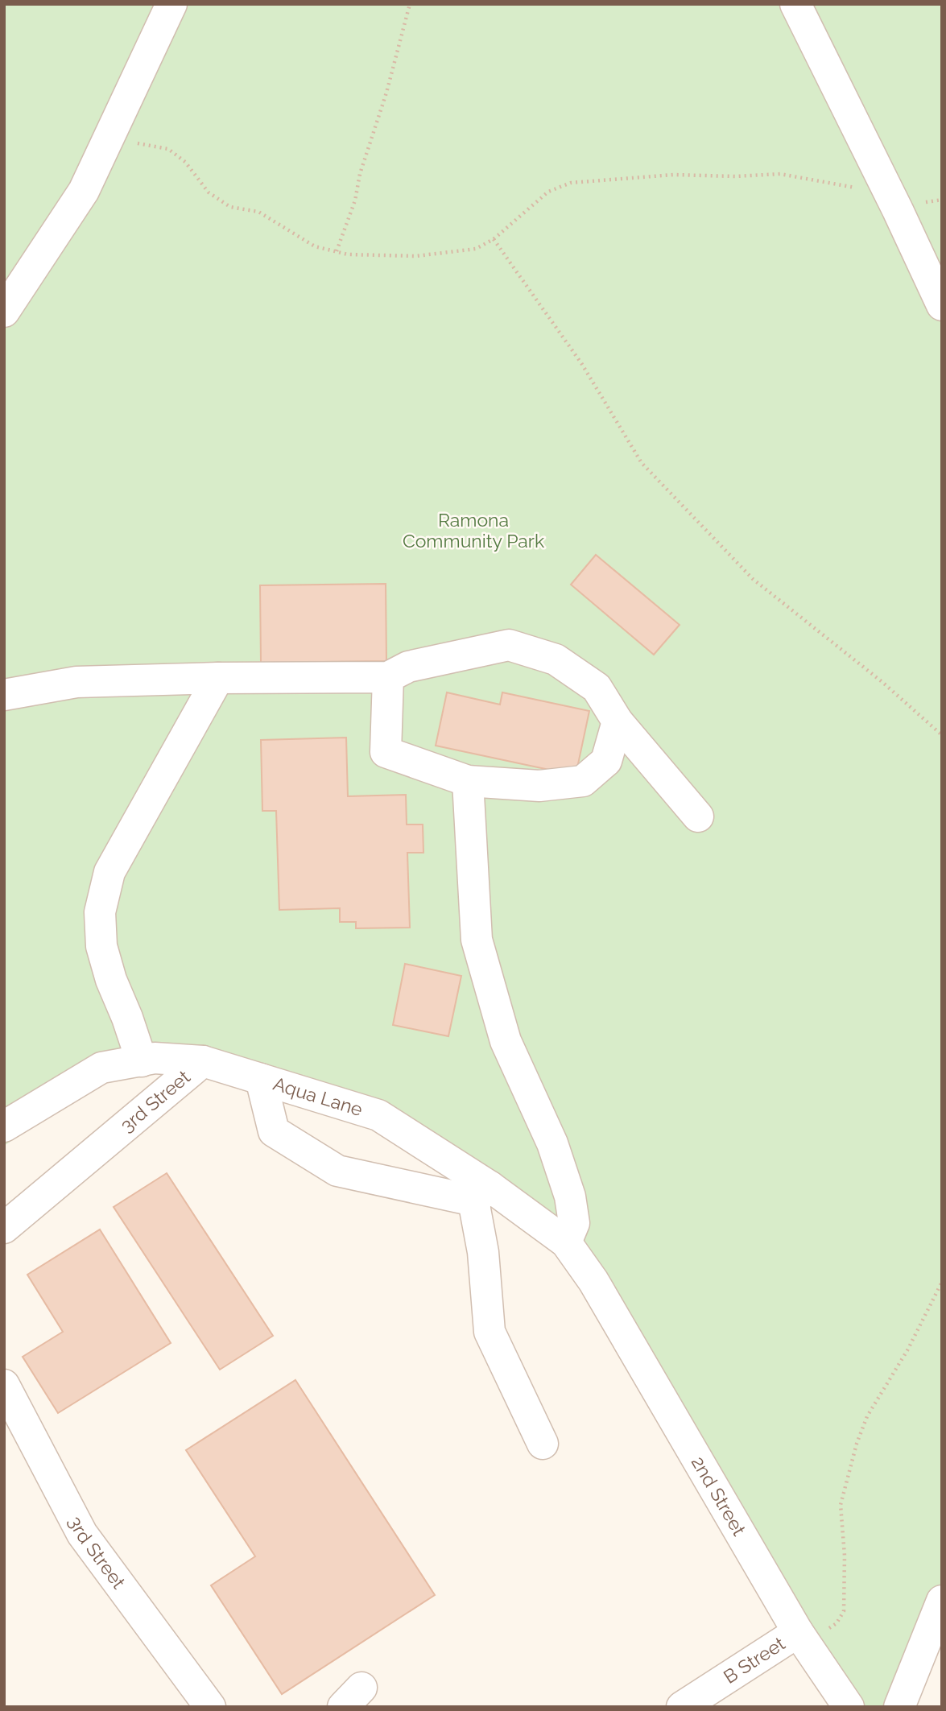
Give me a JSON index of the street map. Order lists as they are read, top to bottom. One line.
{"streets":{"street":["Aqua Lane","3rd Street","2nd Street","B Street"]},"crossings":[["Aqua Lane","3rd Street"],["Aqua Lane","2nd Street"],["2nd Street","B Street"]],"parks":["Ramona Community Park"]}
